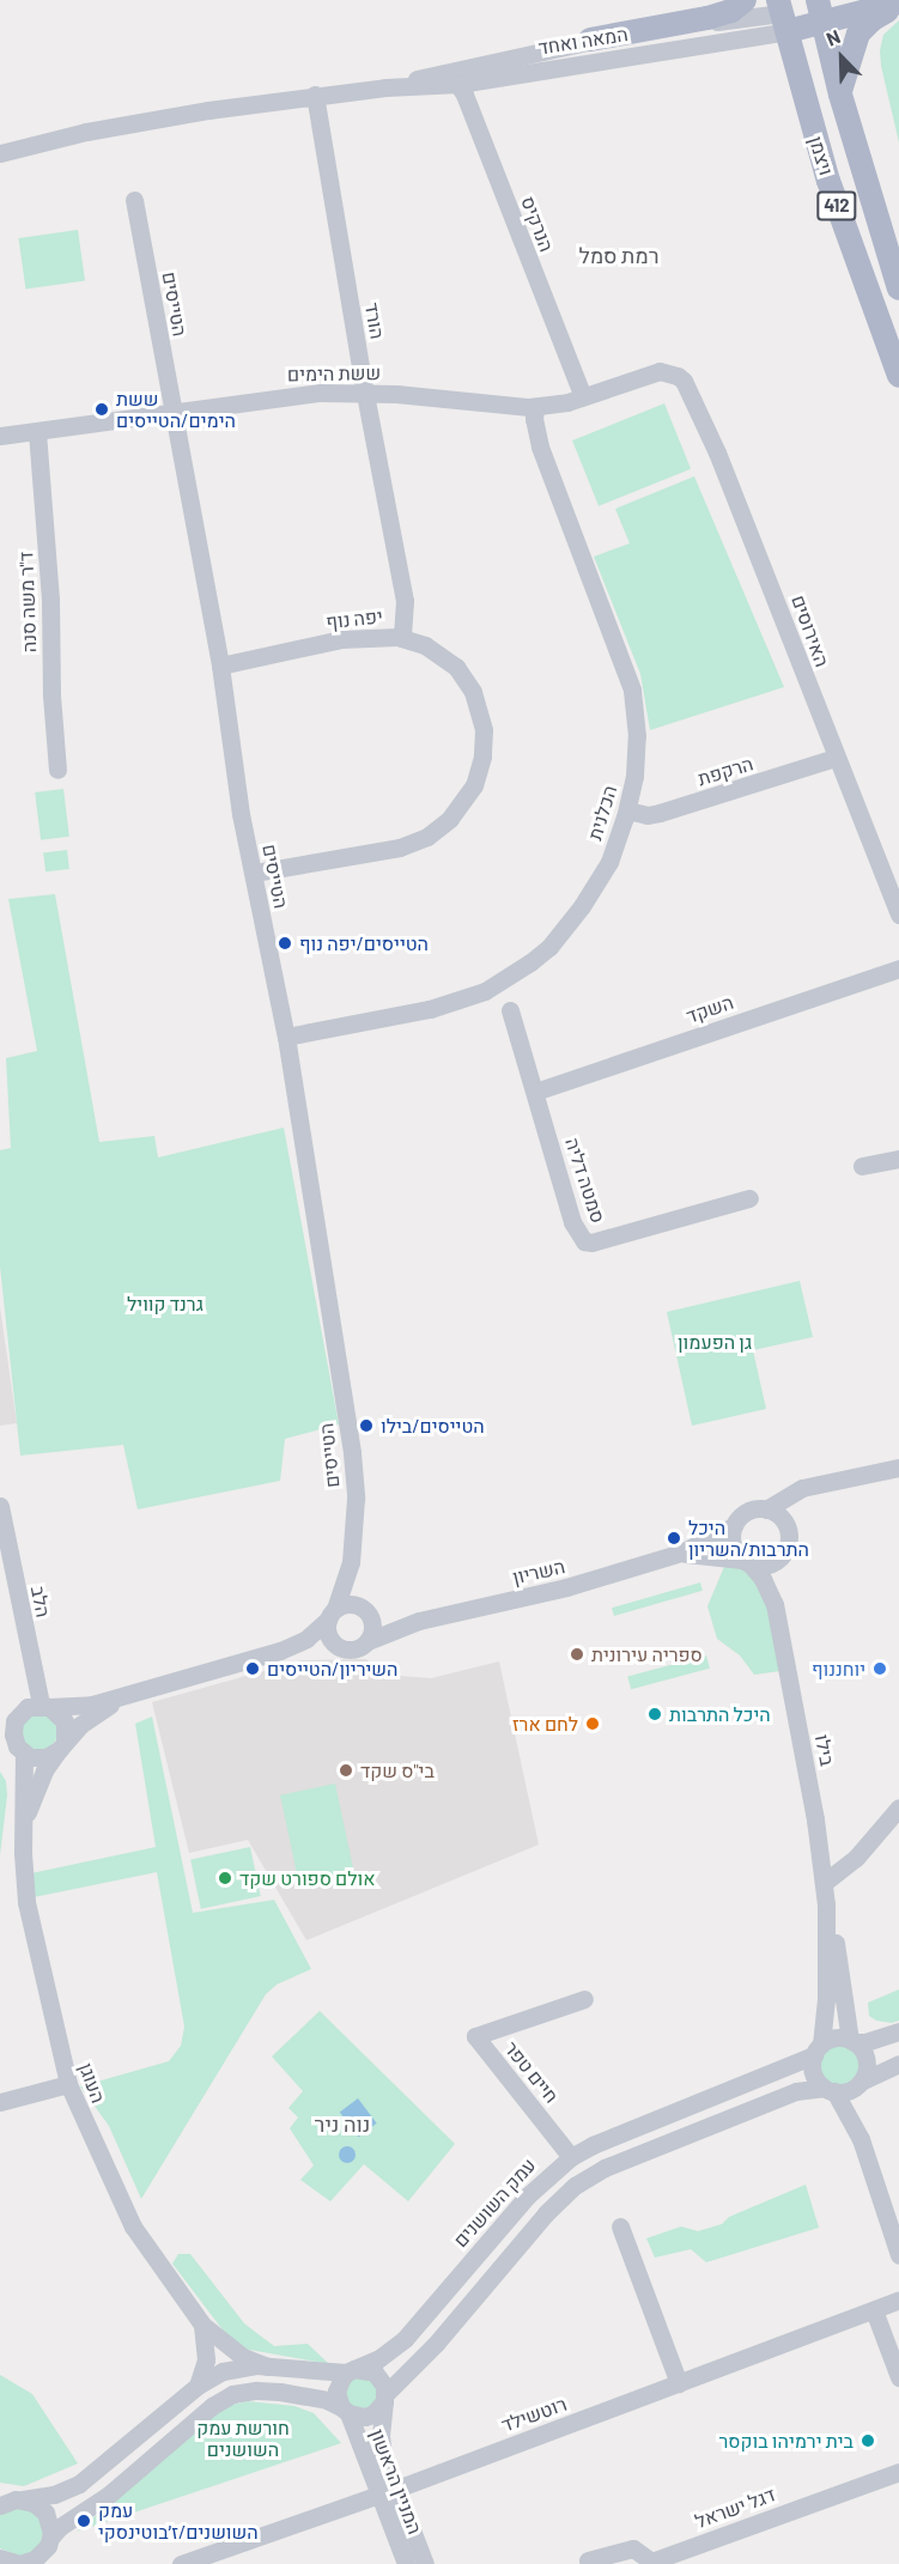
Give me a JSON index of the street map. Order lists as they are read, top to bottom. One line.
{"streets":{"main road":["ויצמן","412"],"street":["המאה ואחד","הנרקיס","הטייסים","הורד","ששת הימים","ד\"ר משה סנה","יפה נוף","האירוסים","הרקפת","הכלנית","השקד","סמטה דליה","השריון","הלב","בילו","חיים טפר","העוגן","עמק השושנים","רוטשילד","המניין הראשון","דגל ישראל"]},"crossings":[["המאה ואחד","ויצמן"],["המאה ואחד","הנרקיס"],["המאה ואחד","הורד"],["הנרקיס","ששת הימים"],["הטייסים","ששת הימים"],["הטייסים","יפה נוף"],["הטייסים","הכלנית"],["הטייסים","השריון"],["הורד","ששת הימים"],["הורד","יפה נוף"],["ששת הימים","ד\"ר משה סנה"],["ששת הימים","האירוסים"],["ששת הימים","הכלנית"],["האירוסים","הרקפת"],["הרקפת","הכלנית"],["השקד","סמטה דליה"],["השריון","בילו"],["הלב","העוגן"],["בילו","עמק השושנים"],["חיים טפר","עמק השושנים"],["עמק השושנים","המניין הראשון"],["רוטשילד","המניין הראשון"]],"districts":["רמת סמל","נוה ניר"],"parks":["גרנד קוויל","גן הפעמון","חורשת עמק השושנים"],"places":["ששת הימים/הטייסים","הטייסים/יפה נוף","הטייסים/בילו","היכל התרבות/השריון","ספריה עירונית","השיריון/הטייסים","יוחננוף","היכל התרבות","לחם ארז","בי\"ס שקד","אולם ספורט שקד","בית ירמיהו בוקסר","עמק השושנים/ז׳בוטינסקי"],"north":"top left"}
